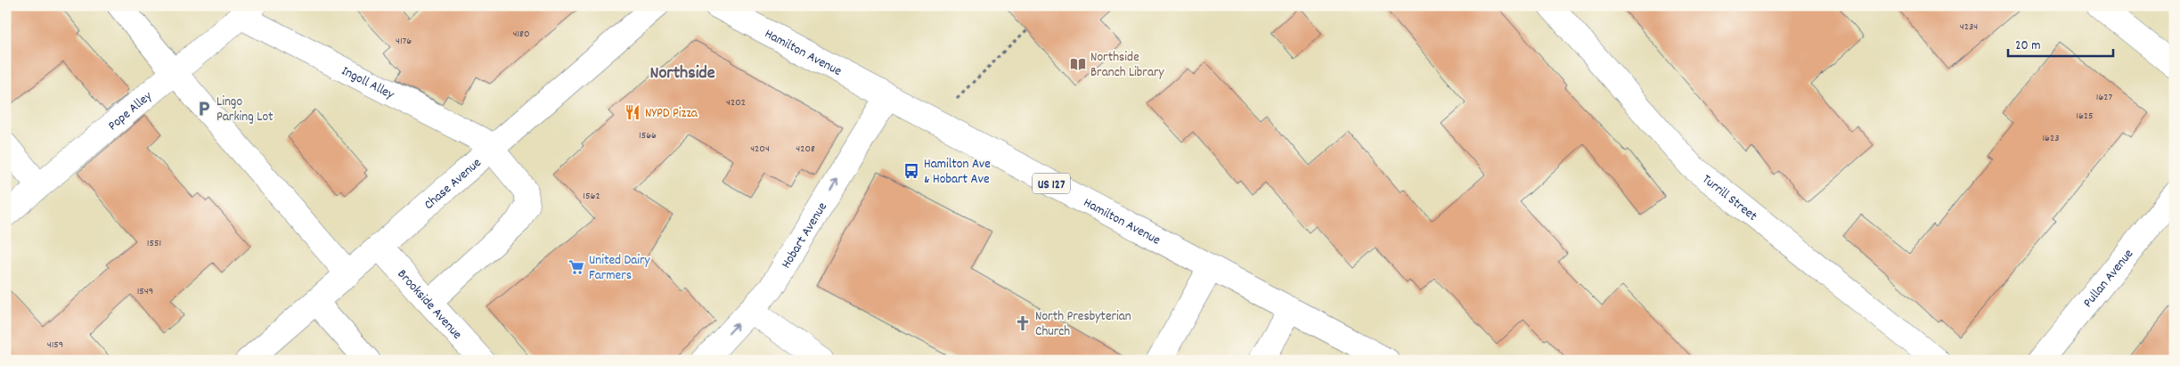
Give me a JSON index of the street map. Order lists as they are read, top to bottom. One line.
{"streets":{"street":["Hamilton Avenue","Ingoll Alley","Pope Alley","Chase Avenue","US 127","Turrill Street","Hobart Avenue","Pullan Avenue","Brookside Avenue"]},"crossings":[["Hamilton Avenue","Hobart Avenue"],["Ingoll Alley","Pope Alley"],["Ingoll Alley","Chase Avenue"],["Chase Avenue","Brookside Avenue"]],"one_way":["Hobart Avenue"],"districts":["Northside"],"places":{"library":["Northside Branch Library"],"parking":["Lingo Parking Lot"],"restaurant":["NYPD Pizza"],"bus stop":["Hamilton Ave & Hobart Ave"],"supermarket":["United Dairy Farmers"],"church":["North Presbyterian Church"]},"house_numbers":["4234","4180","4176","1627","4202","1625","1566","1623","4204","4208","1562","1551","1549","4159"],"scale_bar":"20 m"}
